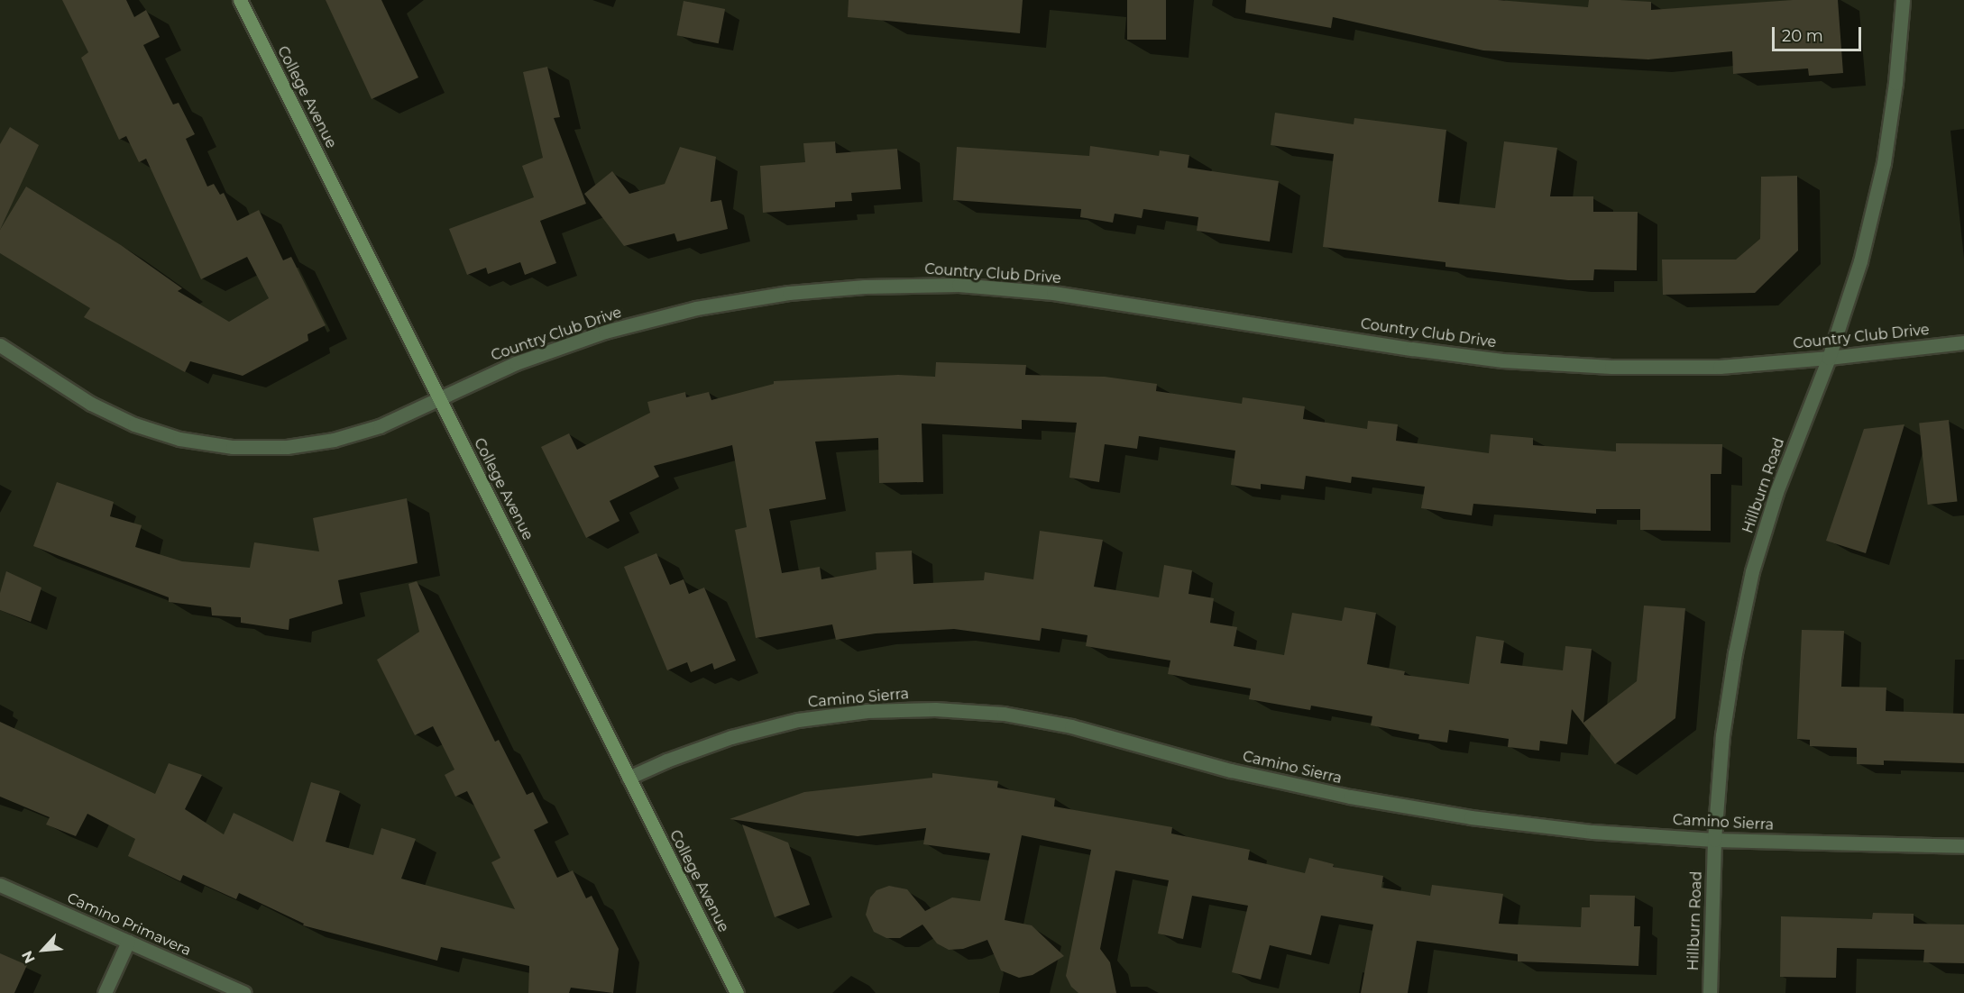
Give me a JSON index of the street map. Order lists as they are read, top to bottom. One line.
{"streets":{"street":["College Avenue","Country Club Drive","Hillburn Road","Camino Sierra","Camino Primavera"]},"crossings":[["College Avenue","Country Club Drive"],["College Avenue","Camino Sierra"],["Country Club Drive","Hillburn Road"],["Hillburn Road","Camino Sierra"]],"scale_bar":"20 m","north":"bottom left"}
